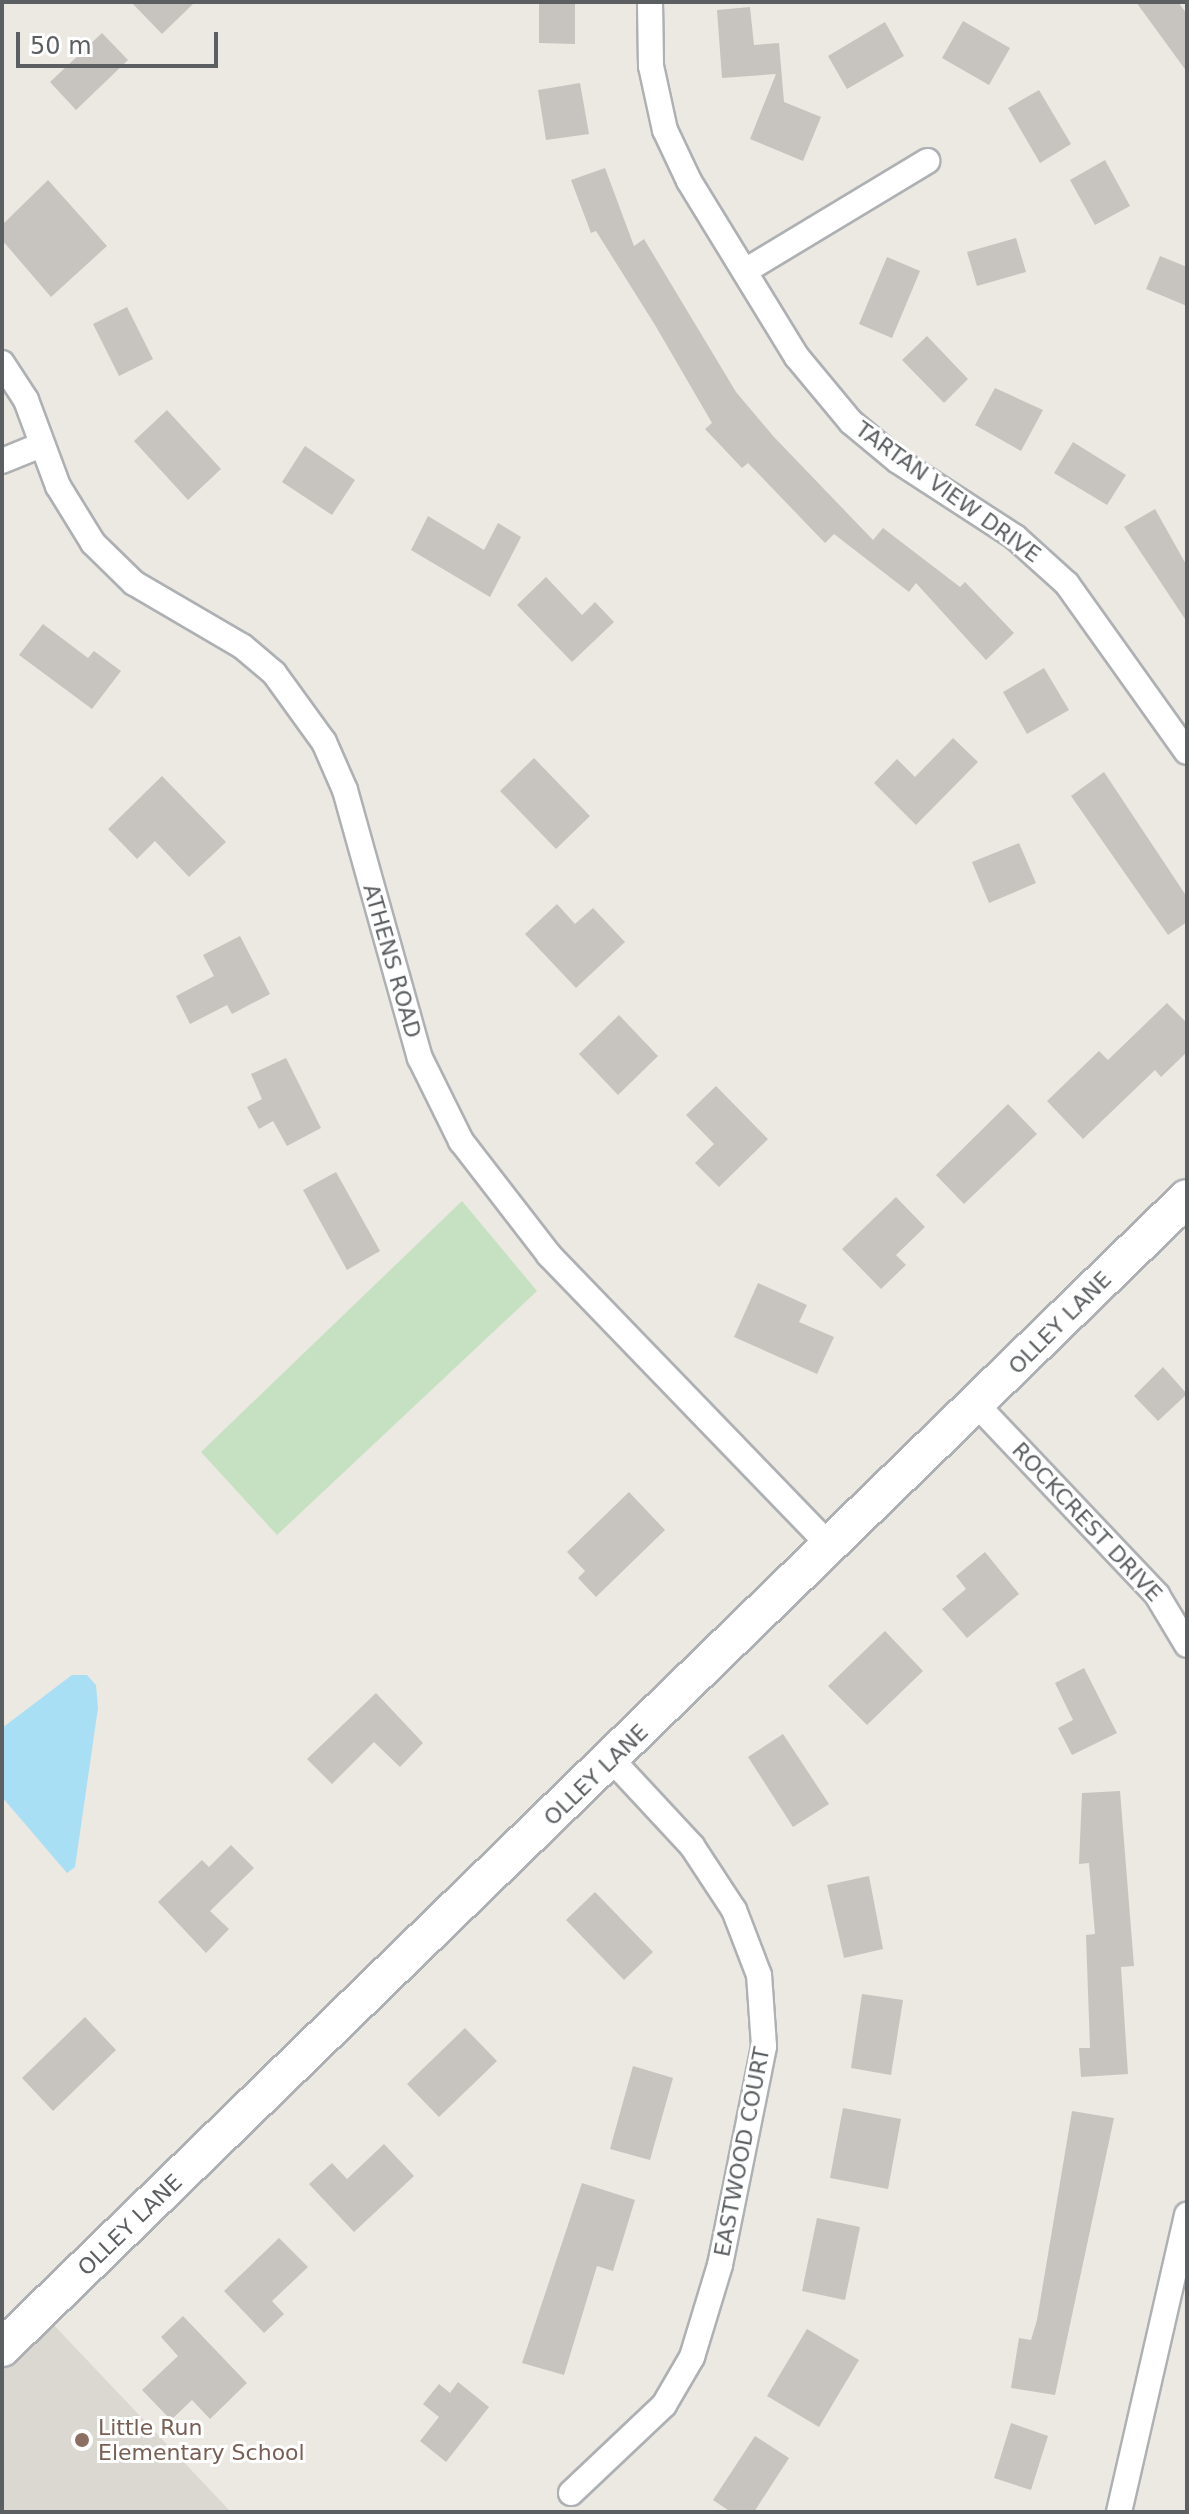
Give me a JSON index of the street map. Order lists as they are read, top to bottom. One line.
{"streets":{"main road":["OLLEY LANE"],"street":["TARTAN VIEW DRIVE","ATHENS ROAD","ROCKCREST DRIVE","EASTWOOD COURT"]},"crossings":[["ATHENS ROAD","OLLEY LANE"],["OLLEY LANE","ROCKCREST DRIVE"],["OLLEY LANE","EASTWOOD COURT"]],"places":["Little Run Elementary School"],"scale_bar":"50 m"}
